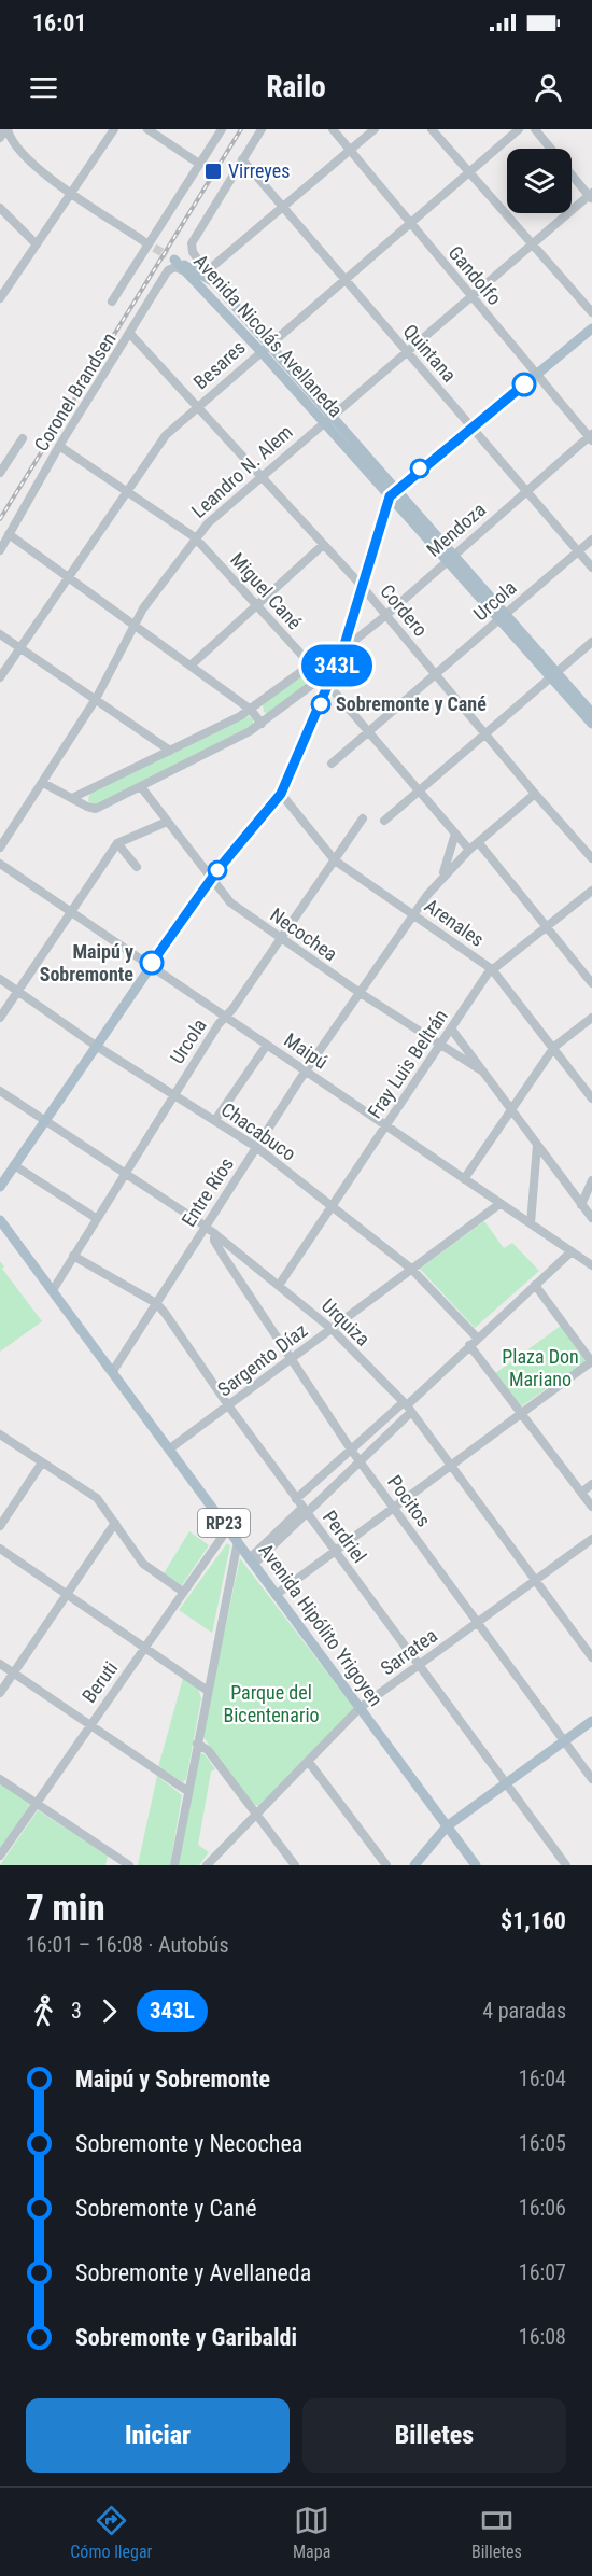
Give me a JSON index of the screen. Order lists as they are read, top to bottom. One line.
{"streets":{"main road":["Avenida Nicolás Avellaneda","RP23","Avenida Hipólito Yrigoyen"],"street":["Gandolfo","Quintana","Besares","Coronel Brandsen","Leandro N. Alem","Mendoza","Miguel Cané","Urcola","Cordero","Arenales","Necochea","Maipú","Fray Luis Beltrán","Chacabuco","Entre Ríos","Urquiza","Sargento Díaz","Pocitos","Perdriel","Sarratea","Beruti"]},"crossings":[["Gandolfo","Besares"],["Gandolfo","Leandro N. Alem"],["Gandolfo","Mendoza"],["Avenida Nicolás Avellaneda","Besares"],["Avenida Nicolás Avellaneda","Coronel Brandsen"],["Avenida Nicolás Avellaneda","Leandro N. Alem"],["Avenida Nicolás Avellaneda","Mendoza"],["Avenida Nicolás Avellaneda","Urcola"],["Quintana","Besares"],["Quintana","Leandro N. Alem"],["Quintana","Mendoza"],["Quintana","Urcola"],["Besares","Miguel Cané"],["Besares","Cordero"],["Coronel Brandsen","Miguel Cané"],["Coronel Brandsen","Cordero"],["Leandro N. Alem","Miguel Cané"],["Leandro N. Alem","Cordero"],["Mendoza","Miguel Cané"],["Mendoza","Cordero"],["Miguel Cané","Urcola"],["Miguel Cané","Entre Ríos"],["Urcola","Cordero"],["Urcola","Arenales"],["Urcola","Necochea"],["Urcola","Maipú"],["Urcola","Chacabuco"],["Urcola","Urquiza"],["Urcola","Perdriel"],["Urcola","Avenida Hipólito Yrigoyen"],["Cordero","Entre Ríos"],["Arenales","Fray Luis Beltrán"],["Arenales","Entre Ríos"],["Necochea","Fray Luis Beltrán"],["Necochea","Entre Ríos"],["Maipú","Fray Luis Beltrán"],["Maipú","Entre Ríos"],["Maipú","Sargento Díaz"],["Fray Luis Beltrán","Chacabuco"],["Fray Luis Beltrán","Urquiza"],["Chacabuco","Entre Ríos"],["Chacabuco","Sargento Díaz"],["Entre Ríos","Urquiza"],["Entre Ríos","Perdriel"],["Entre Ríos","Avenida Hipólito Yrigoyen"],["Urquiza","Sargento Díaz"],["Urquiza","Pocitos"],["Urquiza","Sarratea"],["Sargento Díaz","Pocitos"],["Sargento Díaz","Perdriel"],["Sargento Díaz","Avenida Hipólito Yrigoyen"],["Pocitos","Sarratea"],["Perdriel","Sarratea"],["Avenida Hipólito Yrigoyen","Sarratea"],["Avenida Hipólito Yrigoyen","Beruti"]],"parks":["Plaza Don Mariano","Parque del Bicentenario"],"places":{"transit":["Virreyes"],"other":["Sobremonte y Cané","Maipú y Sobremonte"]},"lines":["bus line 343L"],"page":{"status":"16:01","header":"Railo","on_map":"343L","heading":["7 min","16:01 – 16:08 · Autobús","$1,160"],"legs":["3","343L","4 paradas"],"list":[{"name":"Maipú y Sobremonte","value":"16:04"},{"name":"Sobremonte y Necochea","value":"16:05"},{"name":"Sobremonte y Cané","value":"16:06"},{"name":"Sobremonte y Avellaneda","value":"16:07"},{"name":"Sobremonte y Garibaldi","value":"16:08"}],"buttons":["Iniciar","Billetes"],"tabs":["Cómo llegar","Mapa","Billetes"]}}
